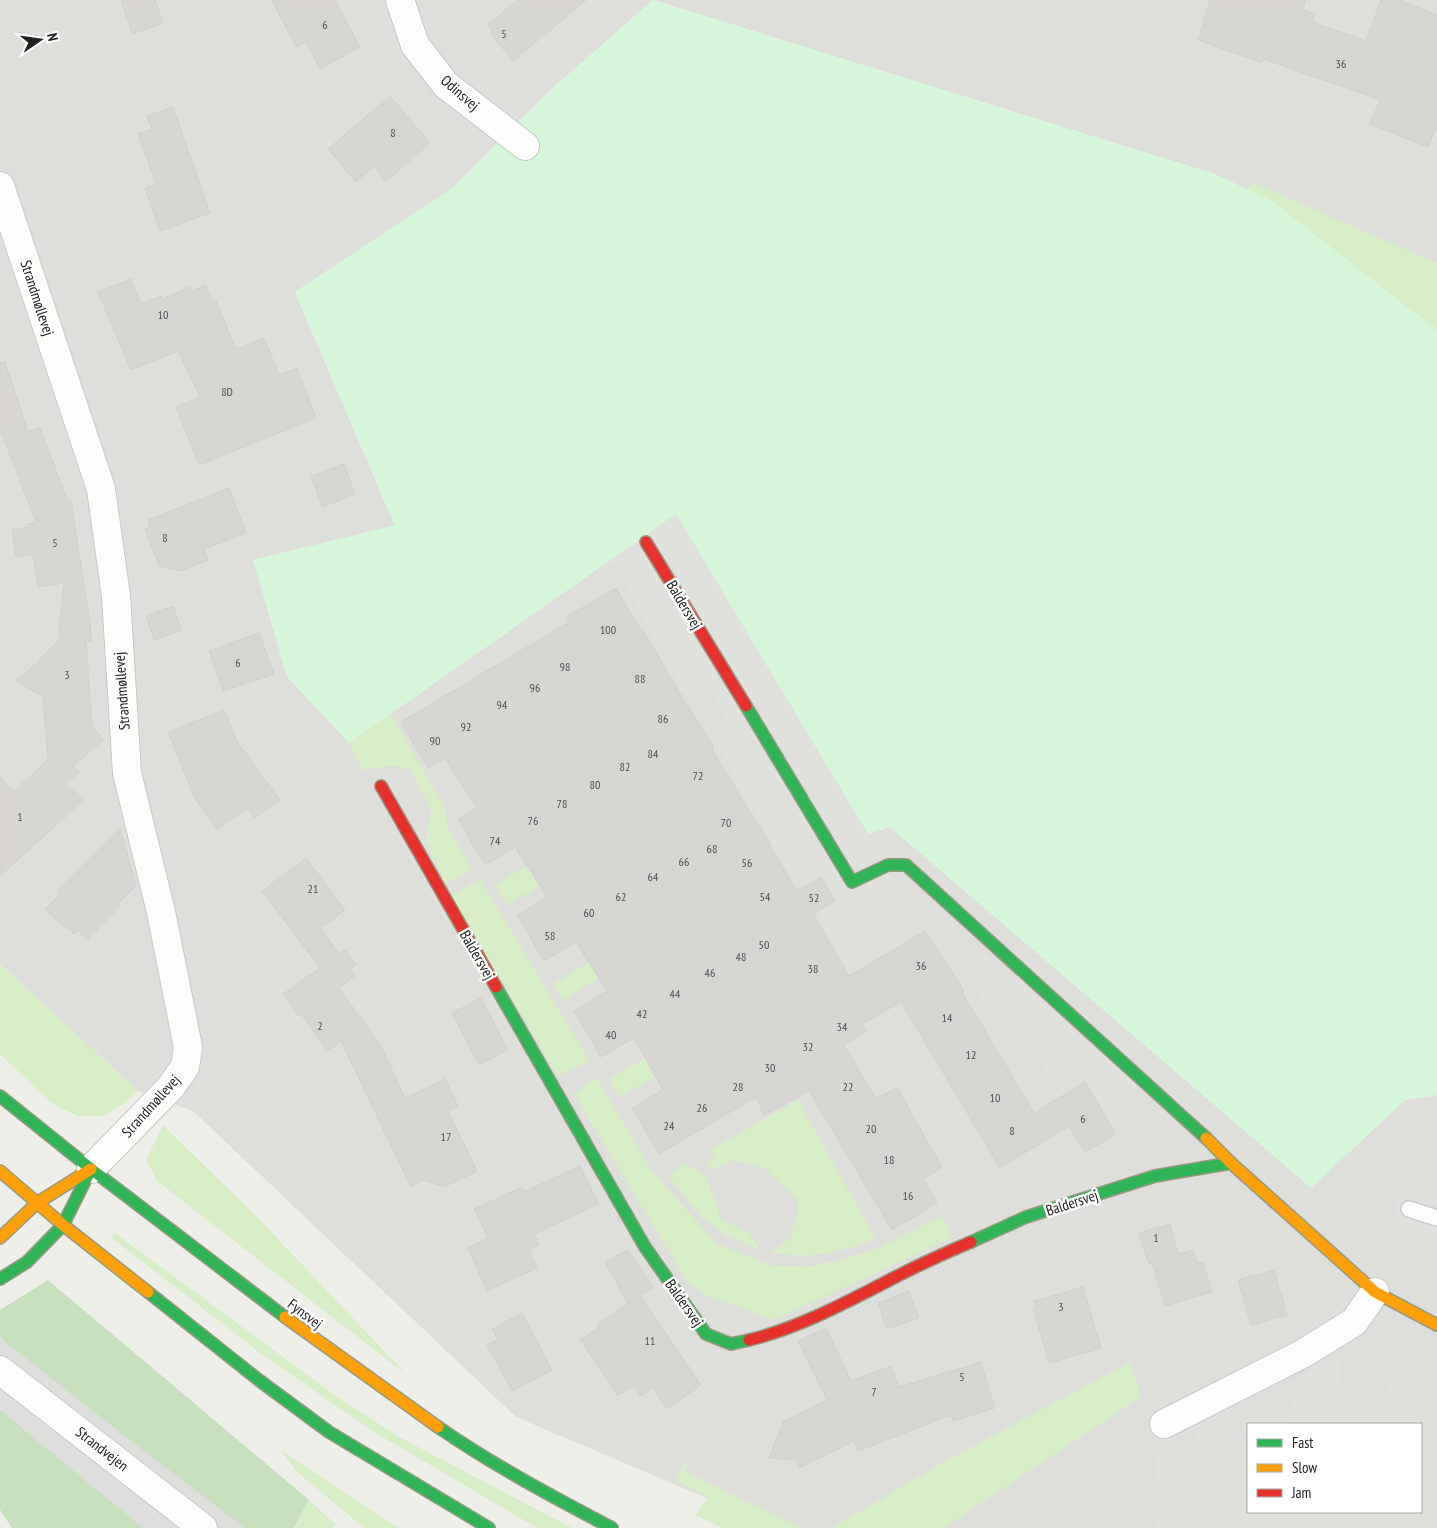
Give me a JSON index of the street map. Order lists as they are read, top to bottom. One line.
{"streets":{"street":["Odinsvej","Strandmøllevej","Baldersvej","Fynsvej","Strandvejen"]},"crossings":[["Strandmøllevej","Fynsvej"]],"house_numbers":["6","5","36","8","10","8D","8","5","100","6","98","3","88","96","94","86","92","90","84","82","72","80","78","1","76","70","74","68","66","56","64","21","62","54","52","60","58","50","48","36","38","46","44","42","14","2","34","40","32","12","30","28","22","10","26","6","24","20","8","17","18","16","1","3","11","5","7"],"legend":["Fast","Slow","Jam"],"north":"right"}
